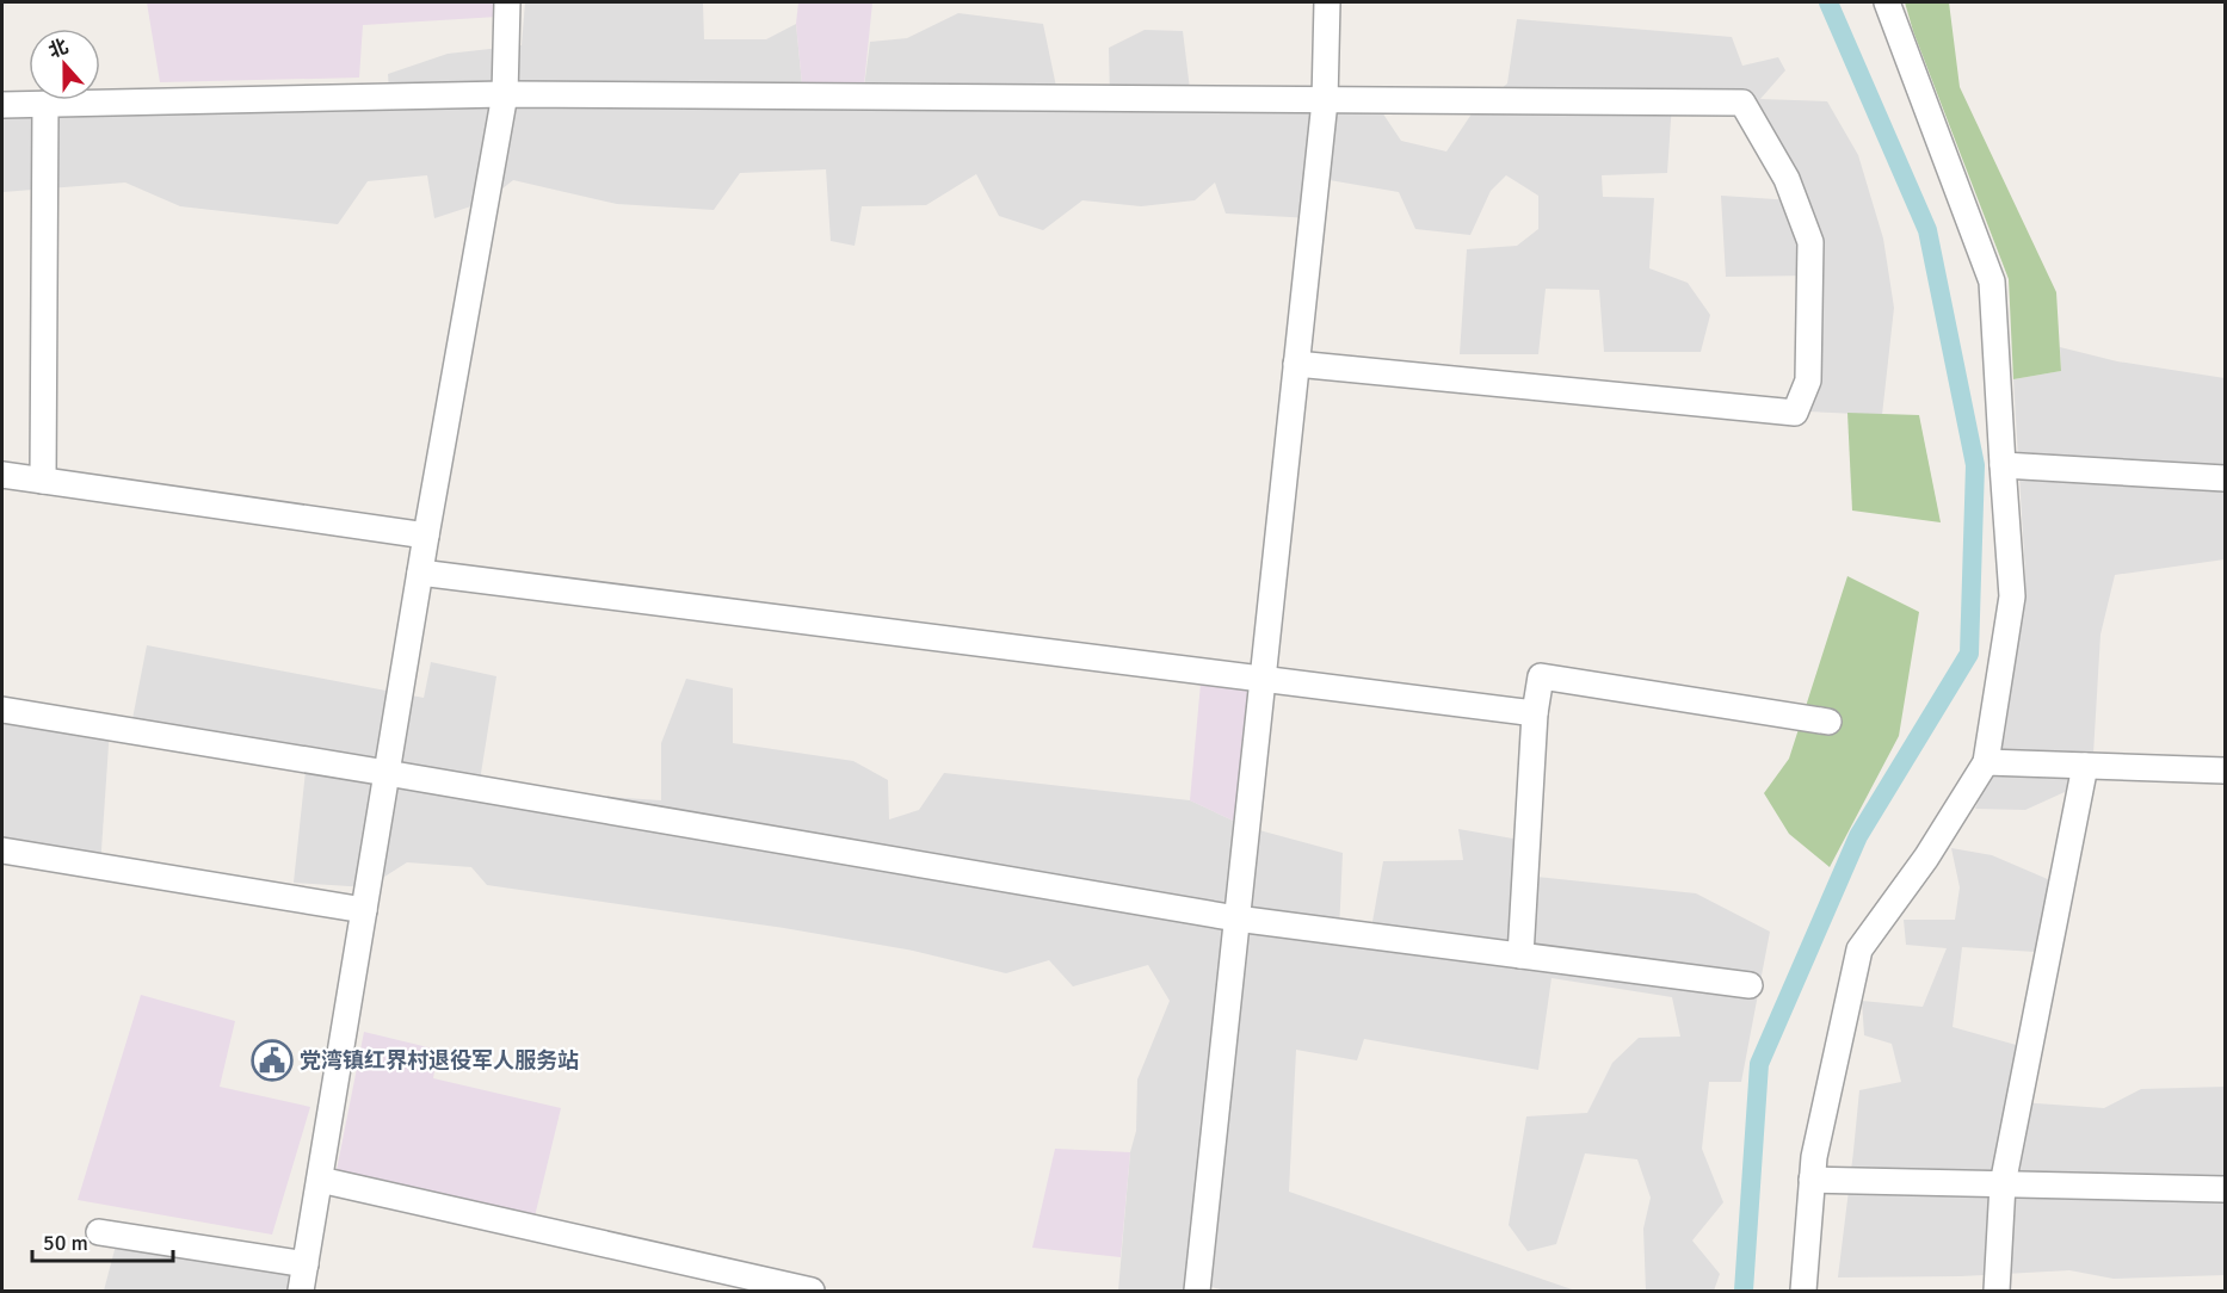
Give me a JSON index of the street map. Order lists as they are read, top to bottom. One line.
{"places":{"public building":["党湾镇红界村退役军人服务站"]},"scale_bar":"50 m","north":"top"}
